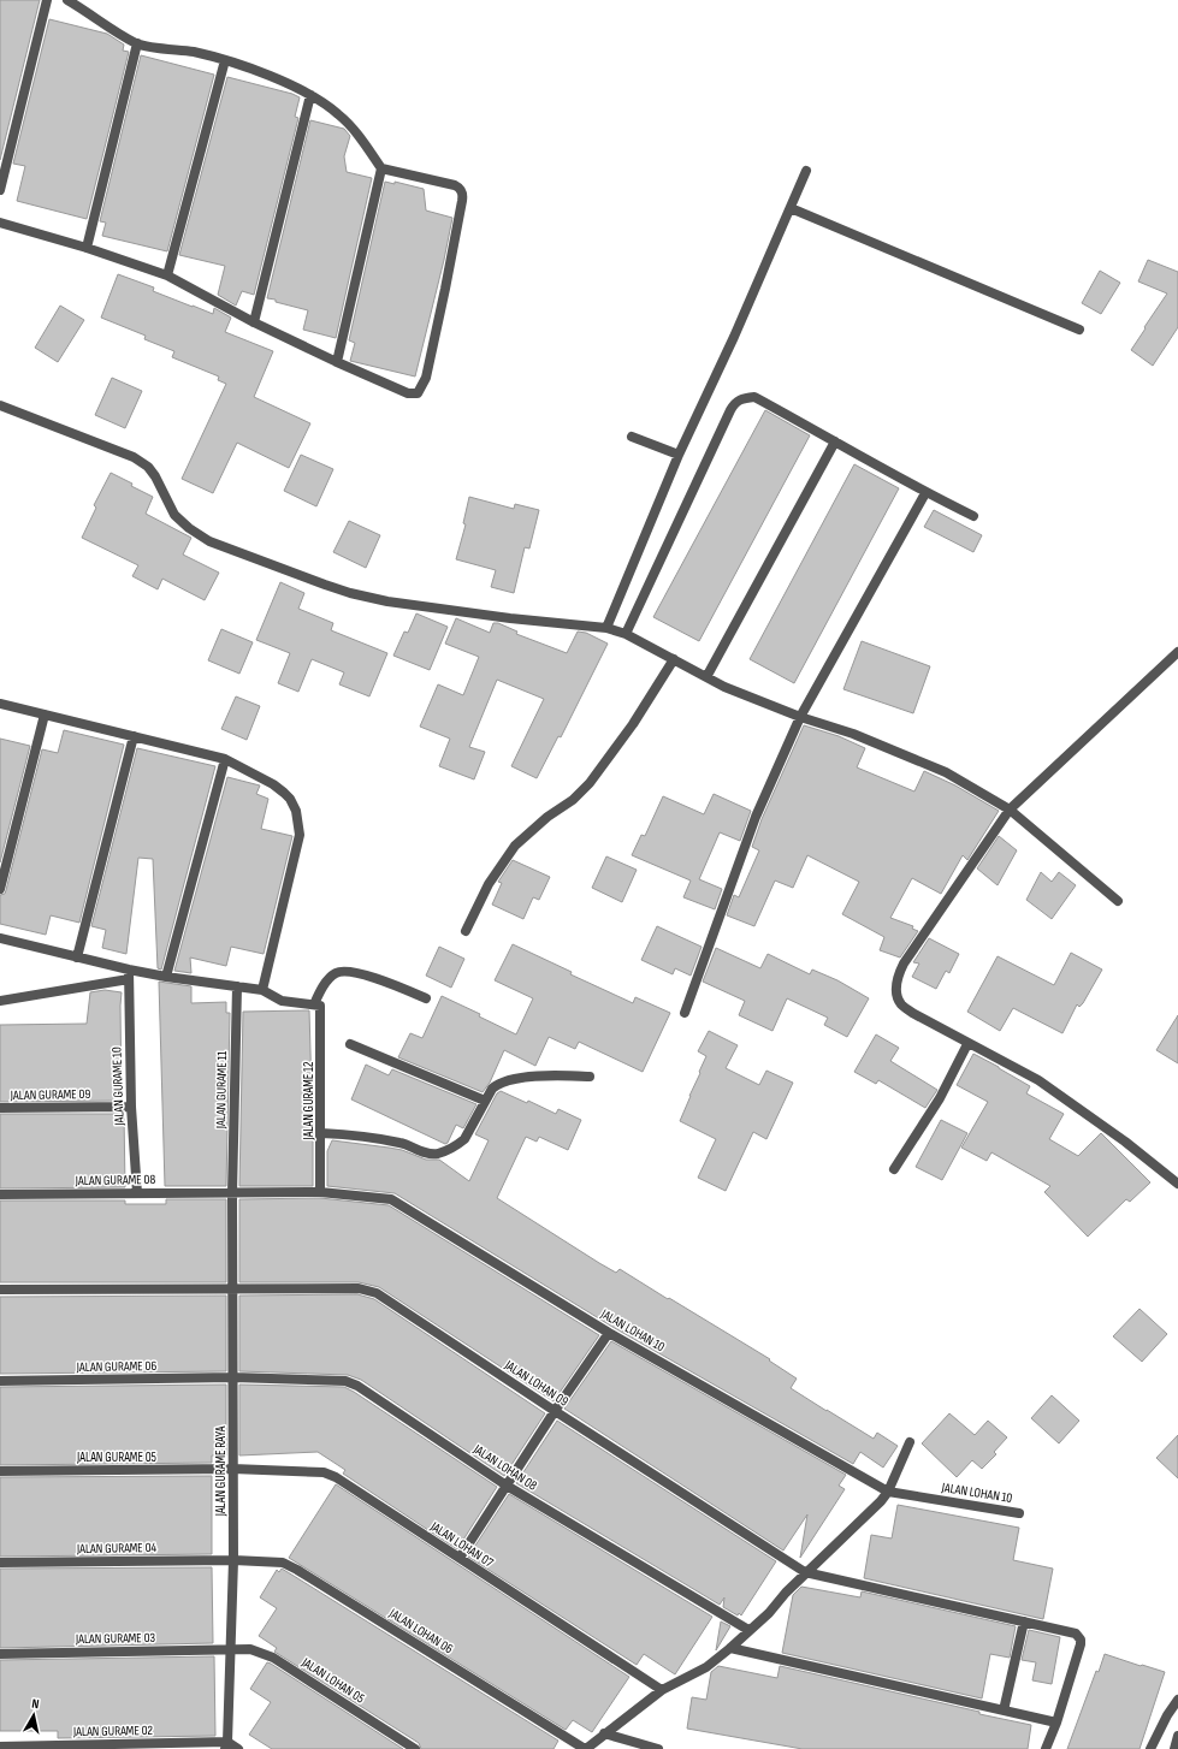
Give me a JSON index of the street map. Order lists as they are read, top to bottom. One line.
{"streets":{"street":["JALAN GURAME 10","JALAN GURAME 11","JALAN GURAME 09","JALAN GURAME 12","JALAN GURAME 08","JALAN LOHAN 10","JALAN GURAME 06","JALAN LOHAN 09","JALAN GURAME 05","JALAN LOHAN 08","JALAN GURAME RAYA","JALAN LOHAN 07","JALAN GURAME 04","JALAN LOHAN 06","JALAN GURAME 03","JALAN LOHAN 05","JALAN GURAME 02"]},"crossings":[["JALAN GURAME 10","JALAN GURAME 09"],["JALAN GURAME 10","JALAN GURAME 08"],["JALAN GURAME 11","JALAN GURAME 08"],["JALAN GURAME 11","JALAN LOHAN 10"],["JALAN GURAME 11","JALAN GURAME RAYA"],["JALAN GURAME 12","JALAN LOHAN 10"],["JALAN GURAME 08","JALAN LOHAN 10"],["JALAN GURAME 08","JALAN GURAME RAYA"],["JALAN LOHAN 10","JALAN GURAME RAYA"],["JALAN GURAME 06","JALAN LOHAN 08"],["JALAN GURAME 06","JALAN GURAME RAYA"],["JALAN LOHAN 09","JALAN GURAME RAYA"],["JALAN GURAME 05","JALAN GURAME RAYA"],["JALAN GURAME 05","JALAN LOHAN 07"],["JALAN LOHAN 08","JALAN GURAME RAYA"],["JALAN GURAME RAYA","JALAN LOHAN 07"],["JALAN GURAME RAYA","JALAN GURAME 04"],["JALAN GURAME RAYA","JALAN LOHAN 06"],["JALAN GURAME RAYA","JALAN GURAME 03"],["JALAN GURAME RAYA","JALAN LOHAN 05"],["JALAN GURAME RAYA","JALAN GURAME 02"],["JALAN GURAME 04","JALAN LOHAN 06"],["JALAN GURAME 03","JALAN LOHAN 05"]],"north":"top"}
